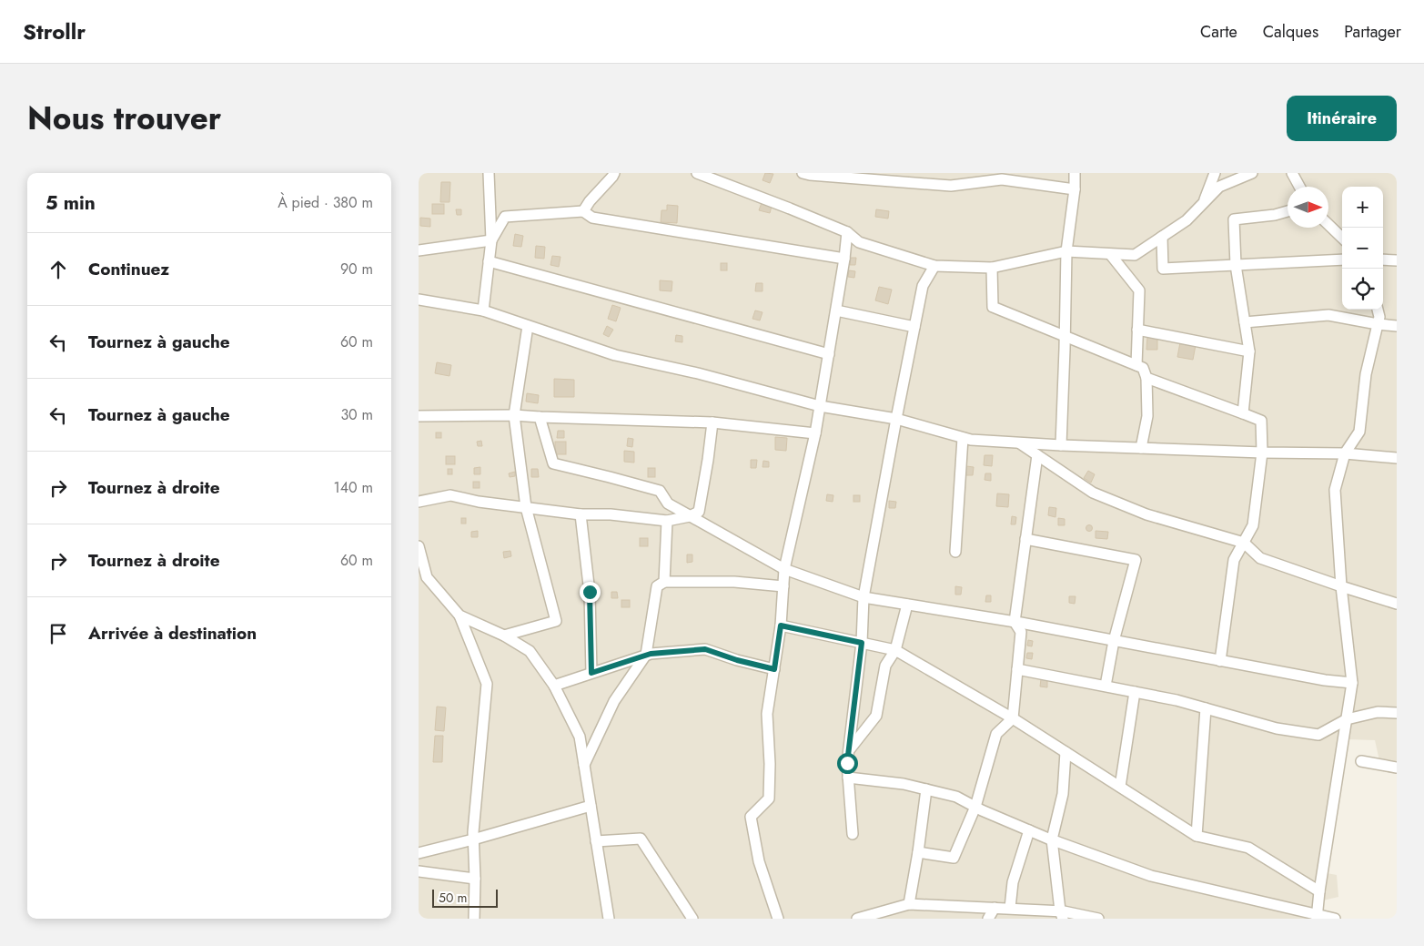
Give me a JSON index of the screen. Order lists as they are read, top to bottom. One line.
{"scale_bar":"50 m","north":"right","page":{"header":"Strollr","nav":["Carte","Calques","Partager"],"title":"Nous trouver","buttons":"Itinéraire","heading":["5 min","À pied · 380 m"],"map_buttons":["+","−"],"list":[["Continuez","90 m"],["Tournez à gauche","60 m"],["Tournez à gauche","30 m"],["Tournez à droite","140 m"],["Tournez à droite","60 m"],"Arrivée à destination"],"scale":"50 m"}}
